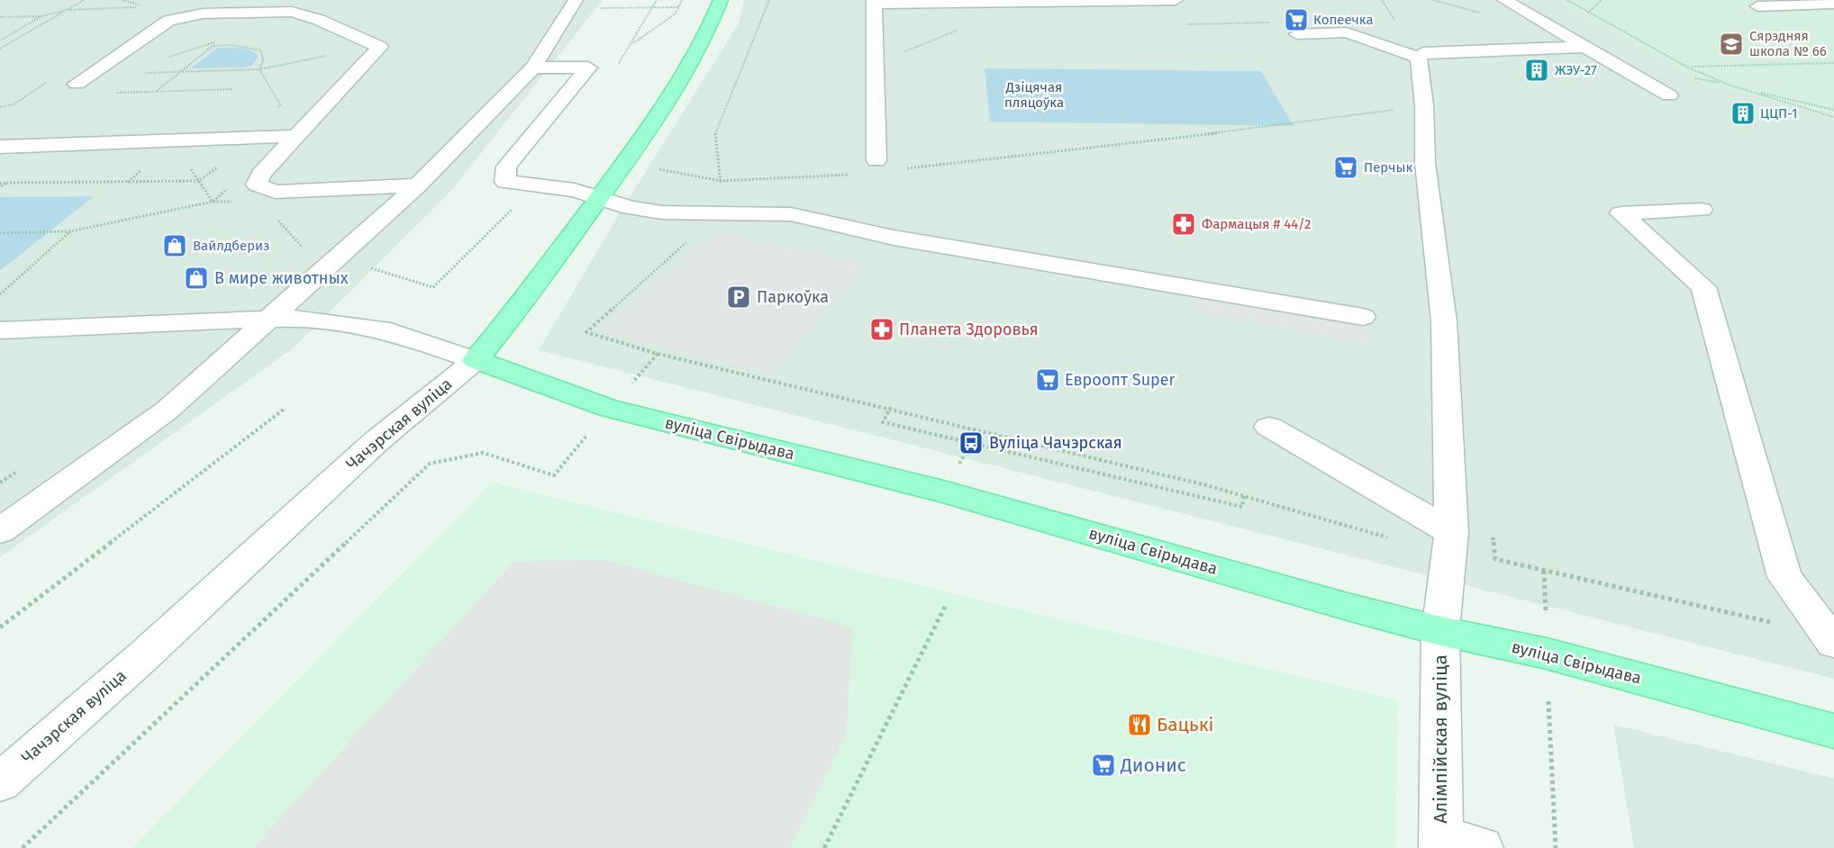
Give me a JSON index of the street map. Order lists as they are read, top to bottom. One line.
{"streets":{"main road":["Чачэрская вуліца","вуліца Свірыдава"],"street":["Алімпійская вуліца"]},"crossings":[["Чачэрская вуліца","вуліца Свірыдава"],["вуліца Свірыдава","Алімпійская вуліца"]],"parks":["Дзіцячая пляцоўка"],"places":{"supermarket":["Копеечка","Перчык","Евроопт Super","Дионис"],"school or university":["Сярэдняя школа № 66"],"building":["ЖЭУ-27","ЦЦП-1"],"pharmacy":["Фармацыя # 44/2","Планета Здоровья"],"shop":["Вайлдбериз","В мире животных"],"parking":["Паркоўка"],"bus stop":["Вуліца Чачэрская"],"restaurant":["Бацькі"]}}
